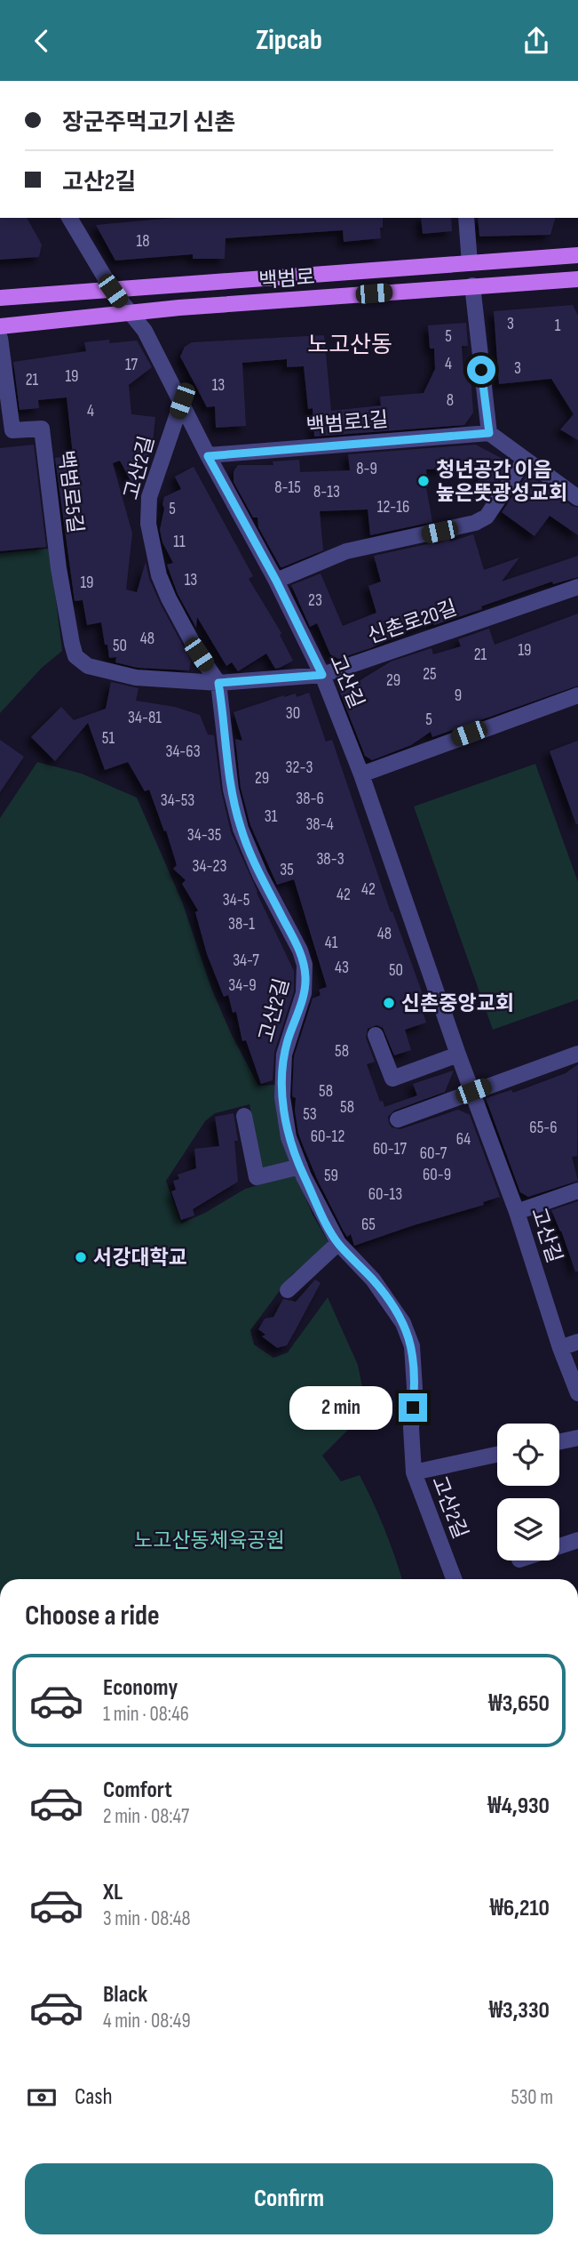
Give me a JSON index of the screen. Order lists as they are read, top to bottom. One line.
{"streets":{"main road":["백범로"],"street":["백범로1길","고산2길","백범로5길","신촌로20길","고산길"]},"crossings":[["백범로","고산길"],["백범로1길","고산길"],["고산2길","신촌로20길"],["고산2길","고산길"],["백범로5길","신촌로20길"],["신촌로20길","고산길"]],"districts":["노고산동"],"parks":["노고산동체육공원"],"places":["청년공간 이음 높은뜻광성교회","신촌중앙교회","서강대학교"],"house_numbers":["18","3","1","5","4","17","3","19","21","13","8","4","8-9","8-15","8-13","12-16","5","11","13","19","23","48","50","19","21","25","29","9","30","34-81","5","51","34-63","32-3","29","38-6","34-53","31","38-4","34-35","38-3","34-23","35","42","42","34-5","38-1","48","41","34-7","43","50","34-9","58","58","58","53","65-6","60-12","64","60-17","60-7","60-9","59","60-13","65"],"page":{"header":"Zipcab","banner":["장군주먹고기 신촌","고산2길"],"bubble":"2 min","heading":"Choose a ride","list":[{"name":"Economy","note":"1 min · 08:46","value":"₩3,650"},{"name":"Comfort","note":"2 min · 08:47","value":"₩4,930"},{"name":"XL","note":"3 min · 08:48","value":"₩6,210"},{"name":"Black","note":"4 min · 08:49","value":"₩3,330"}],"pay":["Cash","530 m"],"buttons":"Confirm"}}
